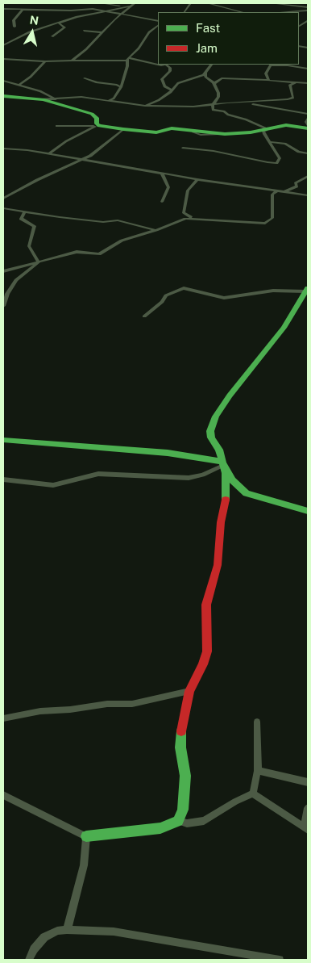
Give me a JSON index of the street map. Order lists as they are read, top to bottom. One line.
{"legend":["Fast","Jam"],"north":"top"}
